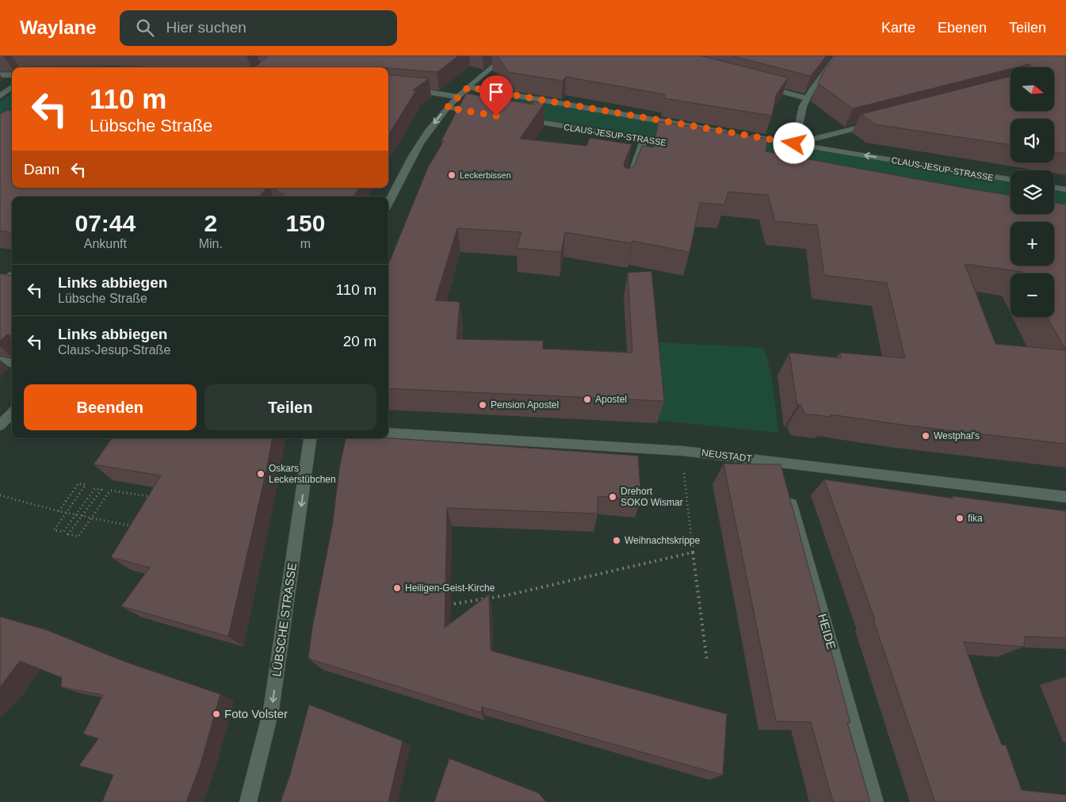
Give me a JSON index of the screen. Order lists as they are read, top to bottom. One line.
{"streets":{"street":["CLAUS-JESUP-STRASSE","NEUSTADT","LÜBSCHE STRASSE","HEIDE"]},"one_way":["LÜBSCHE STRASSE"],"places":["Leckerbissen","Apostel","Pension Apostel","Westphal's","Oskars Leckerstübchen","Drehort SOKO Wismar","fika","Weihnachtskrippe","Heiligen-Geist-Kirche","Foto Volster"],"north":"right","page":{"header":"Waylane","search":"Hier suchen","nav":["Karte","Ebenen","Teilen"],"map_buttons":["+","−"],"turn":["110 m","Lübsche Straße"],"then":"Dann","eta":["07:44","Ankunft","2","Min.","150","m"],"list":[{"name":"Links abbiegen","note":"Lübsche Straße","value":"110 m"},{"name":"Links abbiegen","note":"Claus-Jesup-Straße","value":"20 m"}],"buttons":["Beenden","Teilen"]}}
